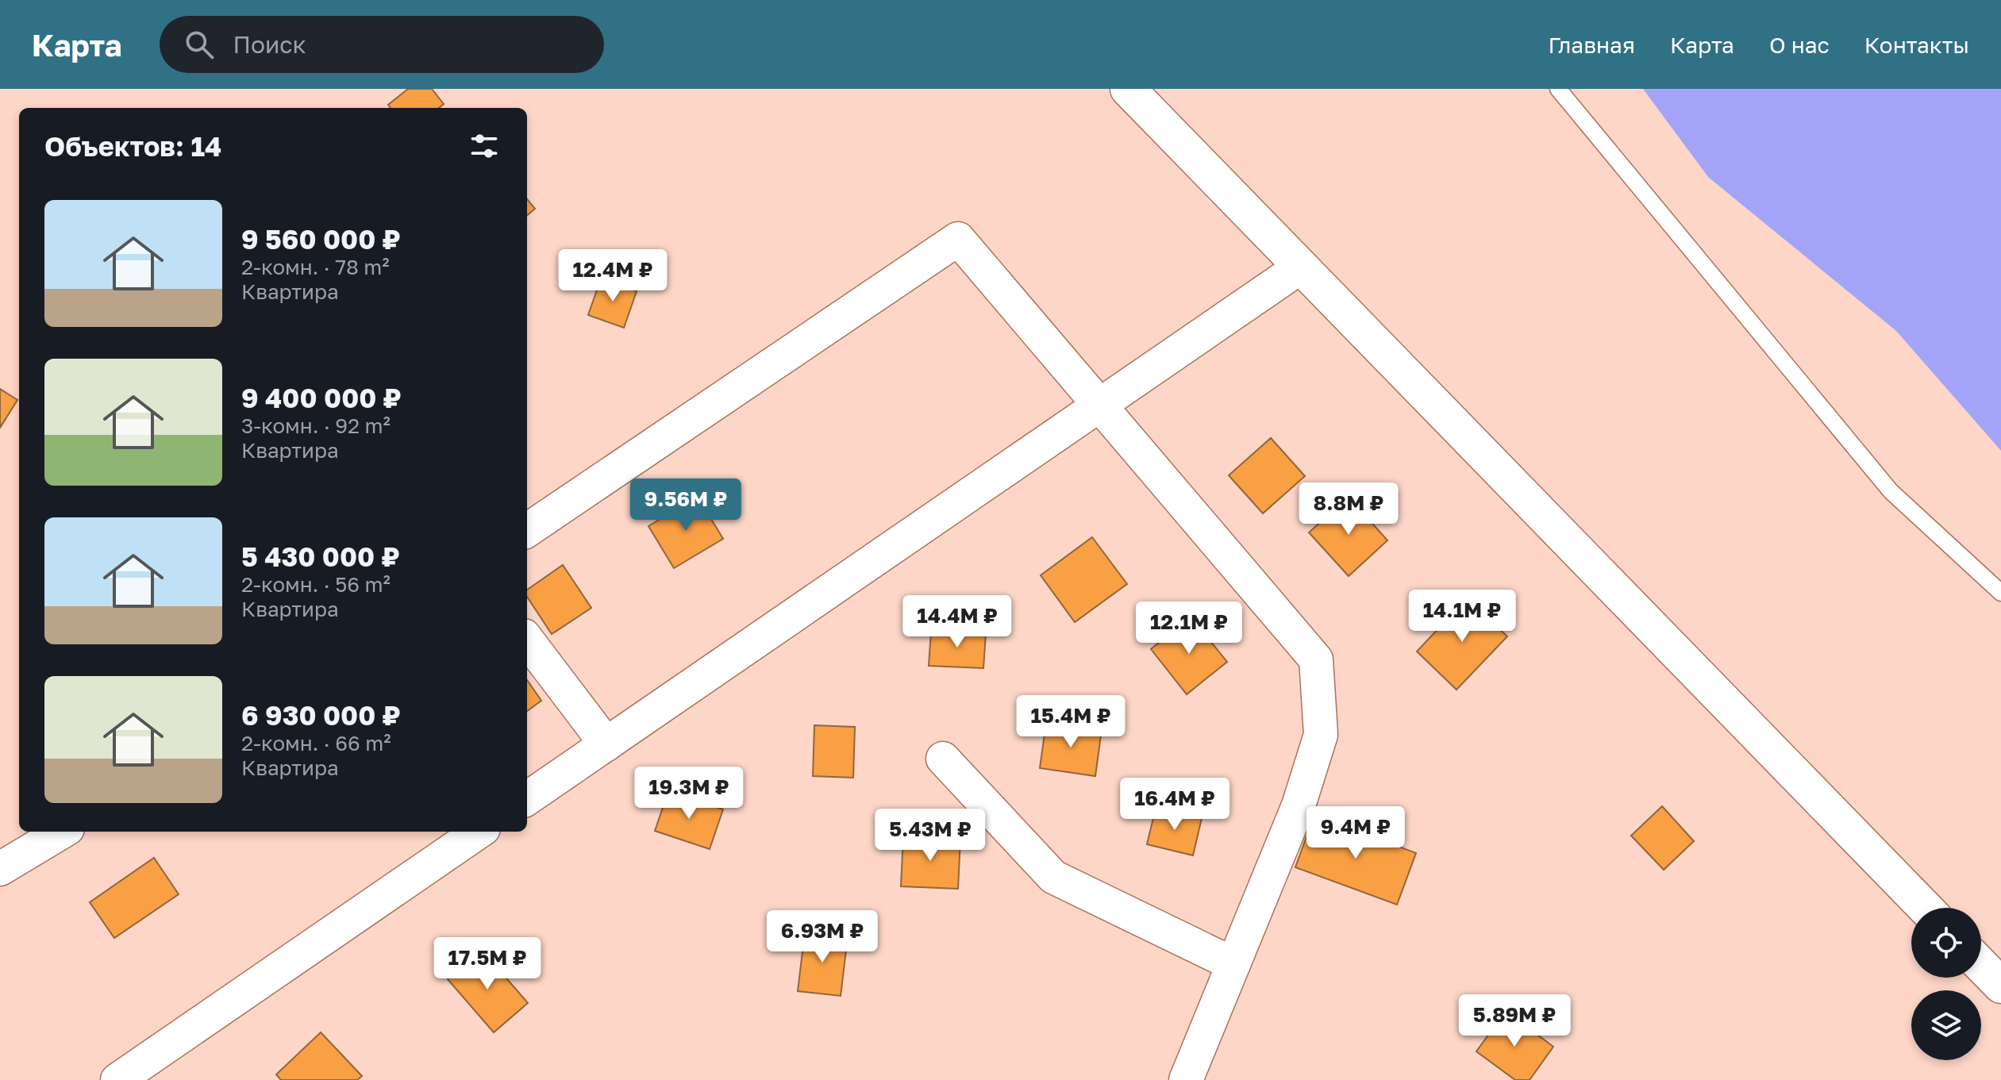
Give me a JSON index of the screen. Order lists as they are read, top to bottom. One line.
{"page":{"header":"Карта","search":"Поиск","nav":["Главная","Карта","О нас","Контакты"],"heading":"Объектов: 14","list":[{"name":"9 560 000 ₽","note":"2-комн. · 78 m² · Квартира"},{"name":"9 400 000 ₽","note":"3-комн. · 92 m² · Квартира"},{"name":"5 430 000 ₽","note":"2-комн. · 56 m² · Квартира"},{"name":"6 930 000 ₽","note":"2-комн. · 66 m² · Квартира"}],"price":["12.4M ₽","9.56M ₽","8.8M ₽","14.1M ₽","14.4M ₽","12.1M ₽","15.4M ₽","19.3M ₽","16.4M ₽","9.4M ₽","5.43M ₽","6.93M ₽","17.5M ₽","5.89M ₽"]}}
